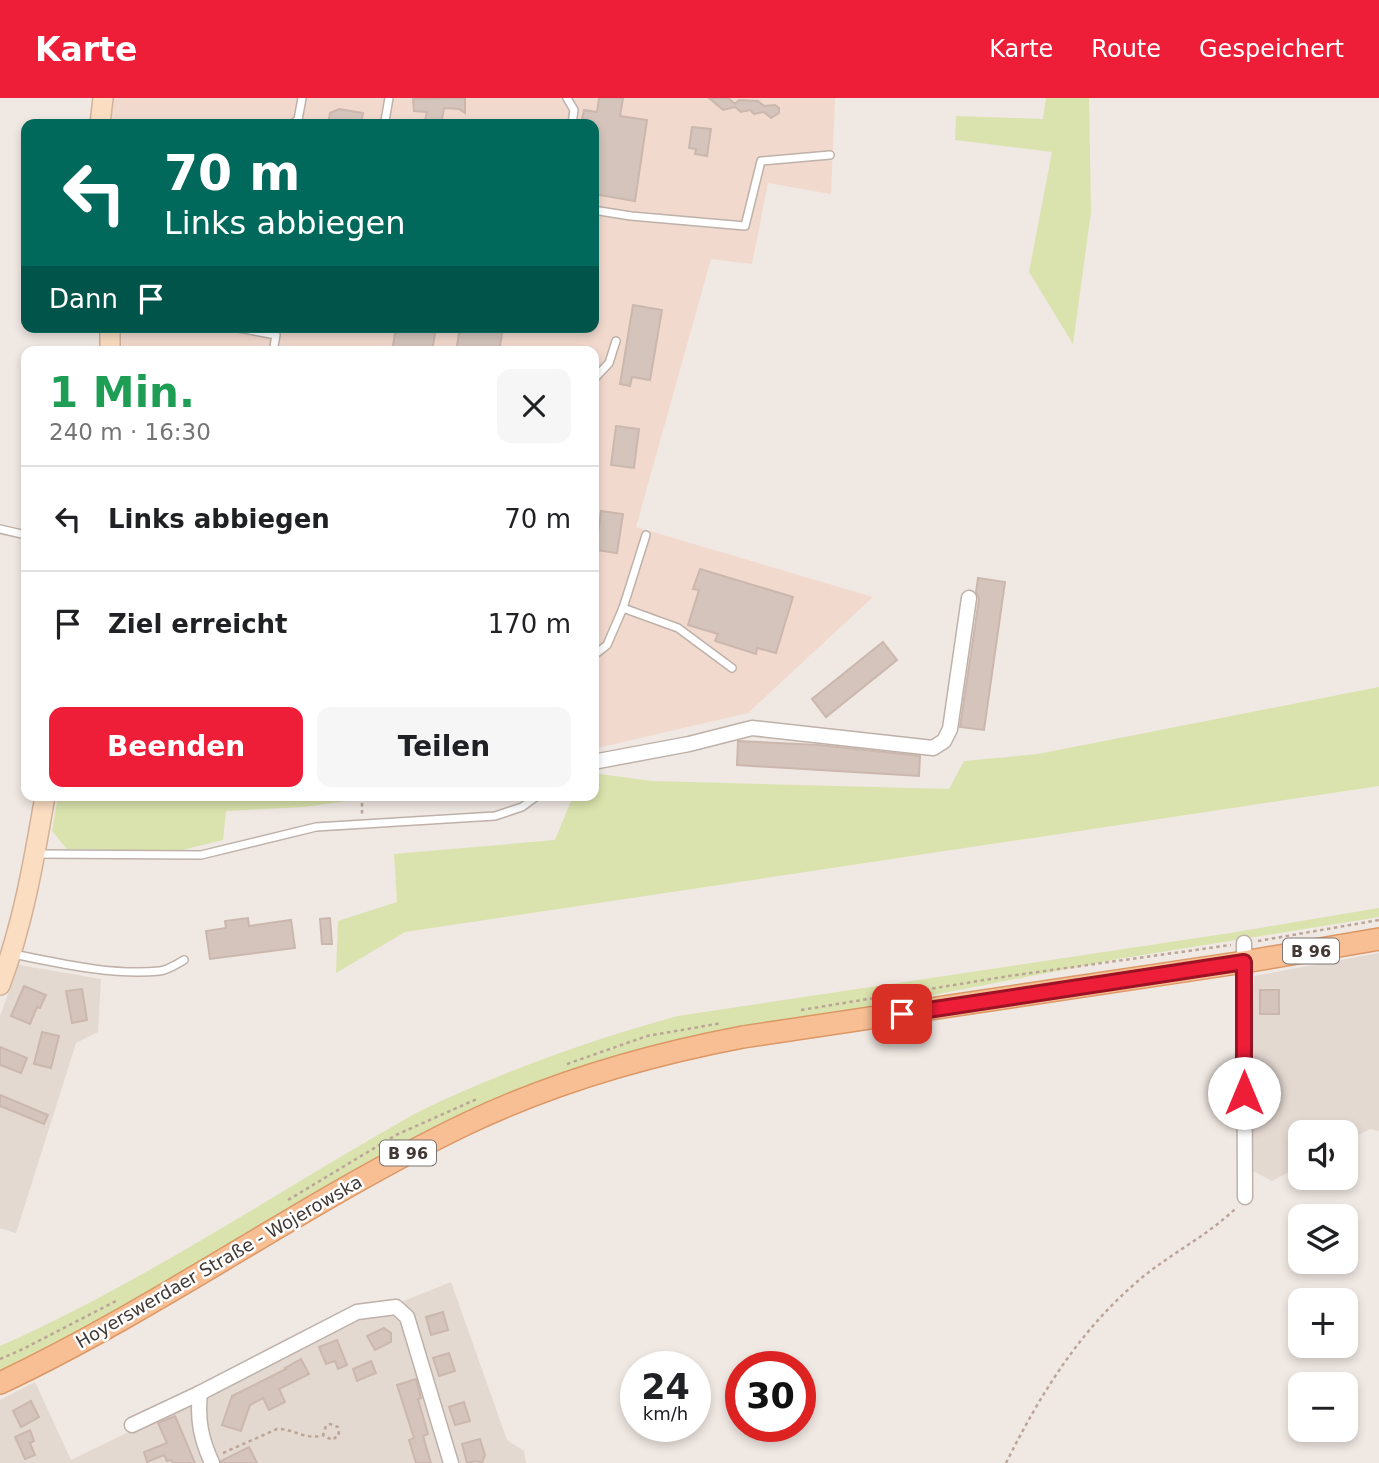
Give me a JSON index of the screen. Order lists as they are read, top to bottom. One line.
{"streets":{"main road":["B 96","Hoyerswerdaer Straße - Wojerowska"]},"page":{"header":"Karte","nav":["Karte","Route","Gespeichert"],"turn":["70 m","Links abbiegen"],"then":"Dann","heading":["1 Min.","240 m · 16:30"],"list":[{"name":"Links abbiegen","value":"70 m"},{"name":"Ziel erreicht","value":"170 m"}],"buttons":["Beenden","Teilen"],"map_buttons":["+","−"],"speed":"24 km/h","limit":"30"}}
